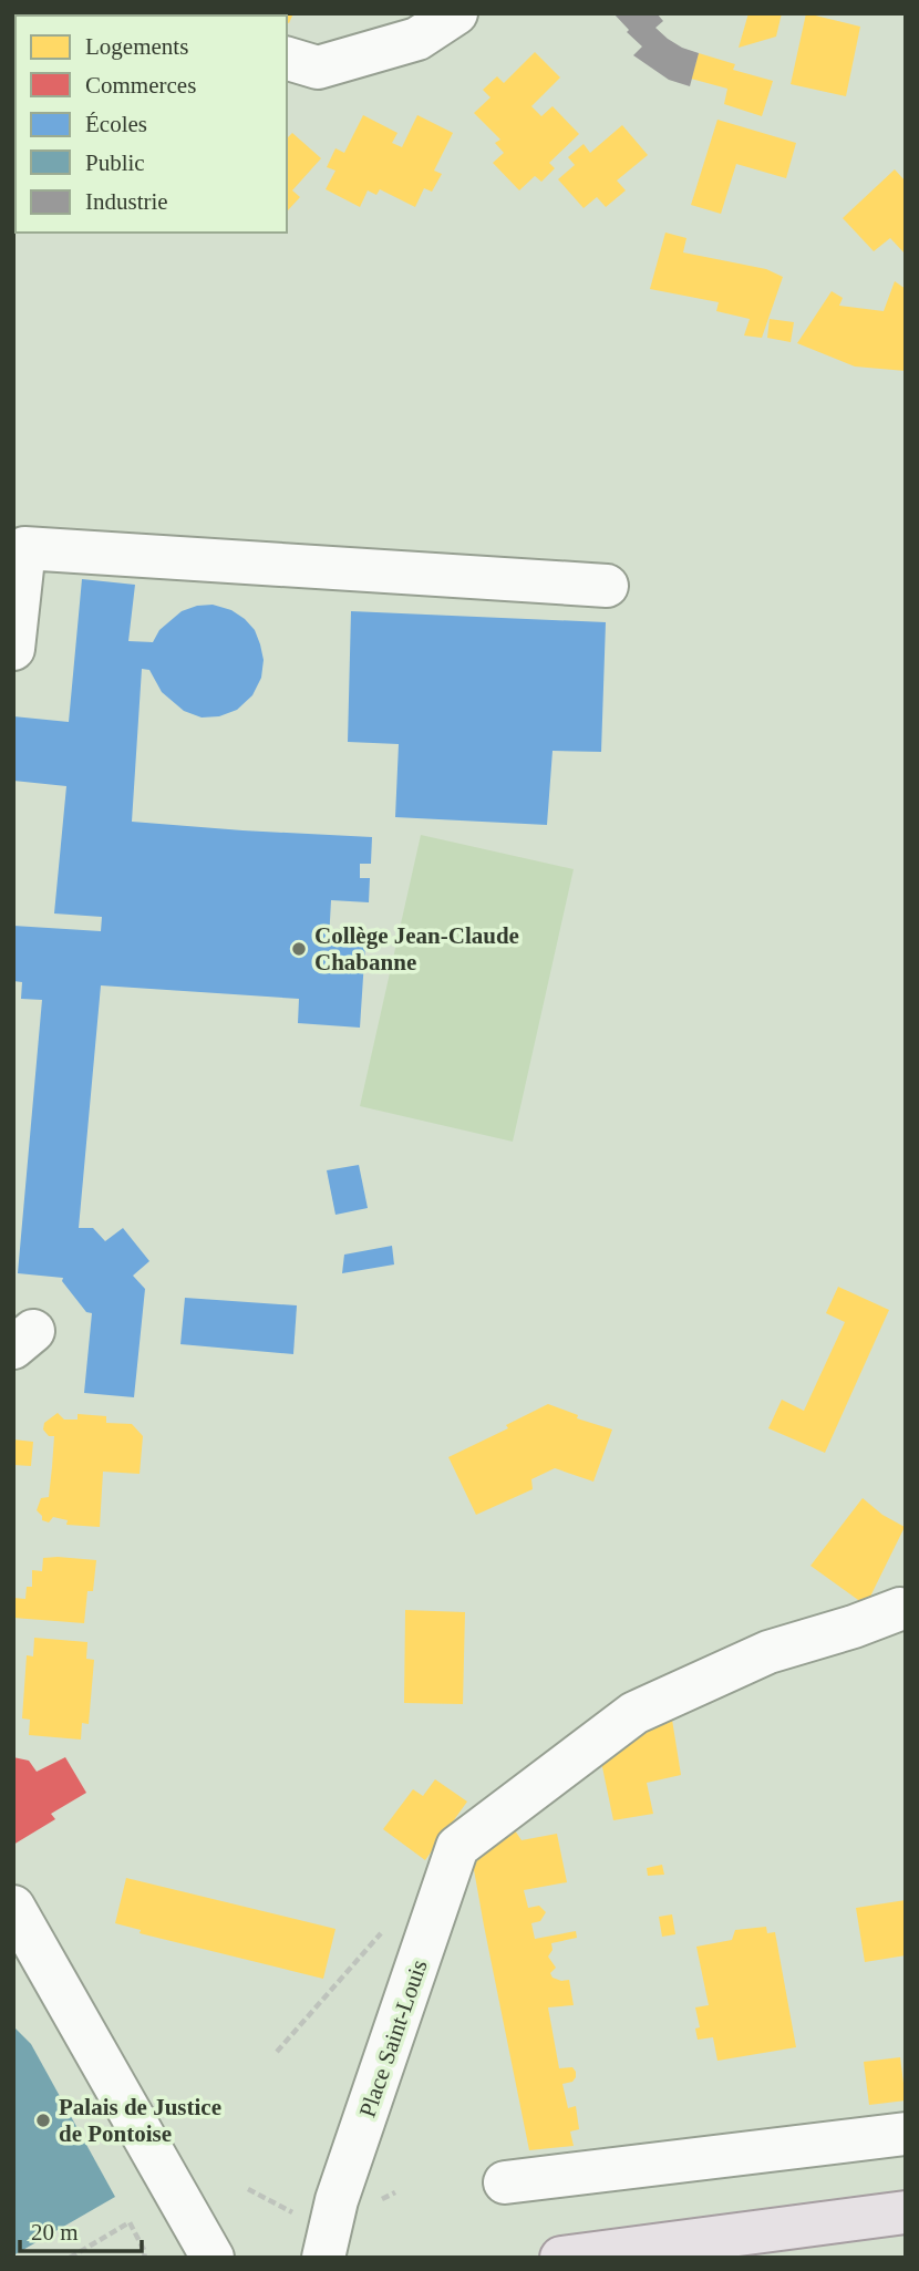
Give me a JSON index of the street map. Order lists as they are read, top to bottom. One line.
{"streets":{"street":["Place Saint-Louis"]},"places":["Collège Jean-Claude Chabanne","Palais de Justice de Pontoise"],"legend":["Logements","Commerces","Écoles","Public","Industrie"],"scale_bar":"20 m"}
